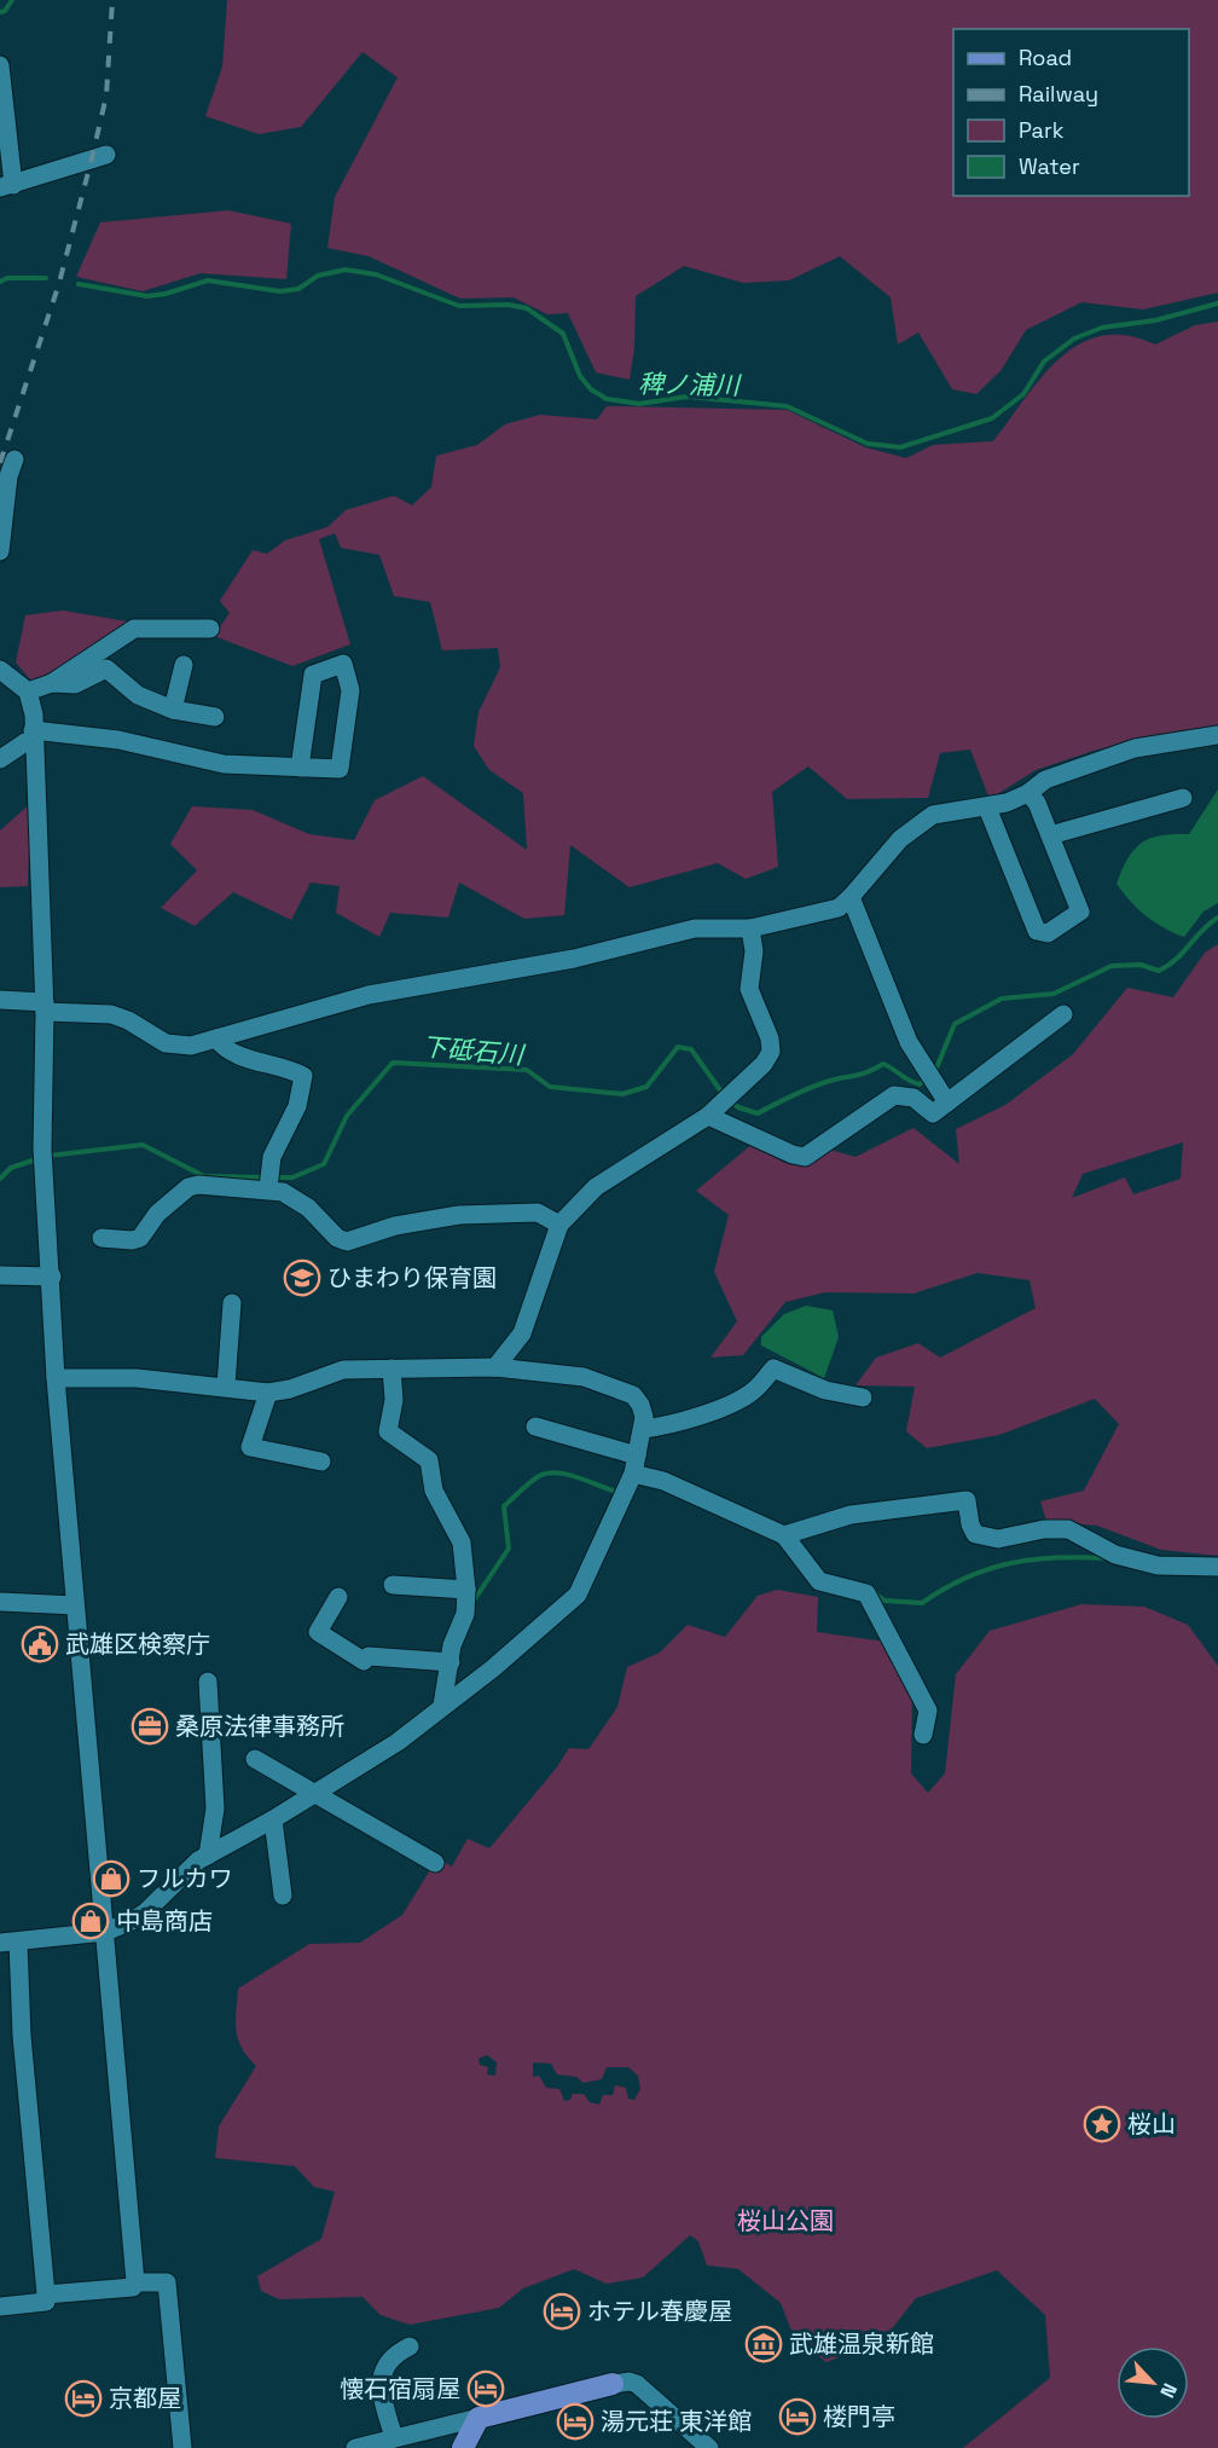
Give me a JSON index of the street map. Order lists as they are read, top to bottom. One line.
{"water":["稗ノ浦川","下砥石川"],"parks":["桜山公園"],"places":{"school or university":["ひまわり保育園"],"public building":["武雄区検察庁"],"office":["桑原法律事務所"],"shop":["フルカワ","中島商店"],"place":["桜山"],"hotel":["ホテル春慶屋","懐石宿扇屋","京都屋","楼門亭","湯元荘 東洋館"],"museum":["武雄温泉新館"]},"legend":["Road","Railway","Park","Water"],"north":"bottom right"}
